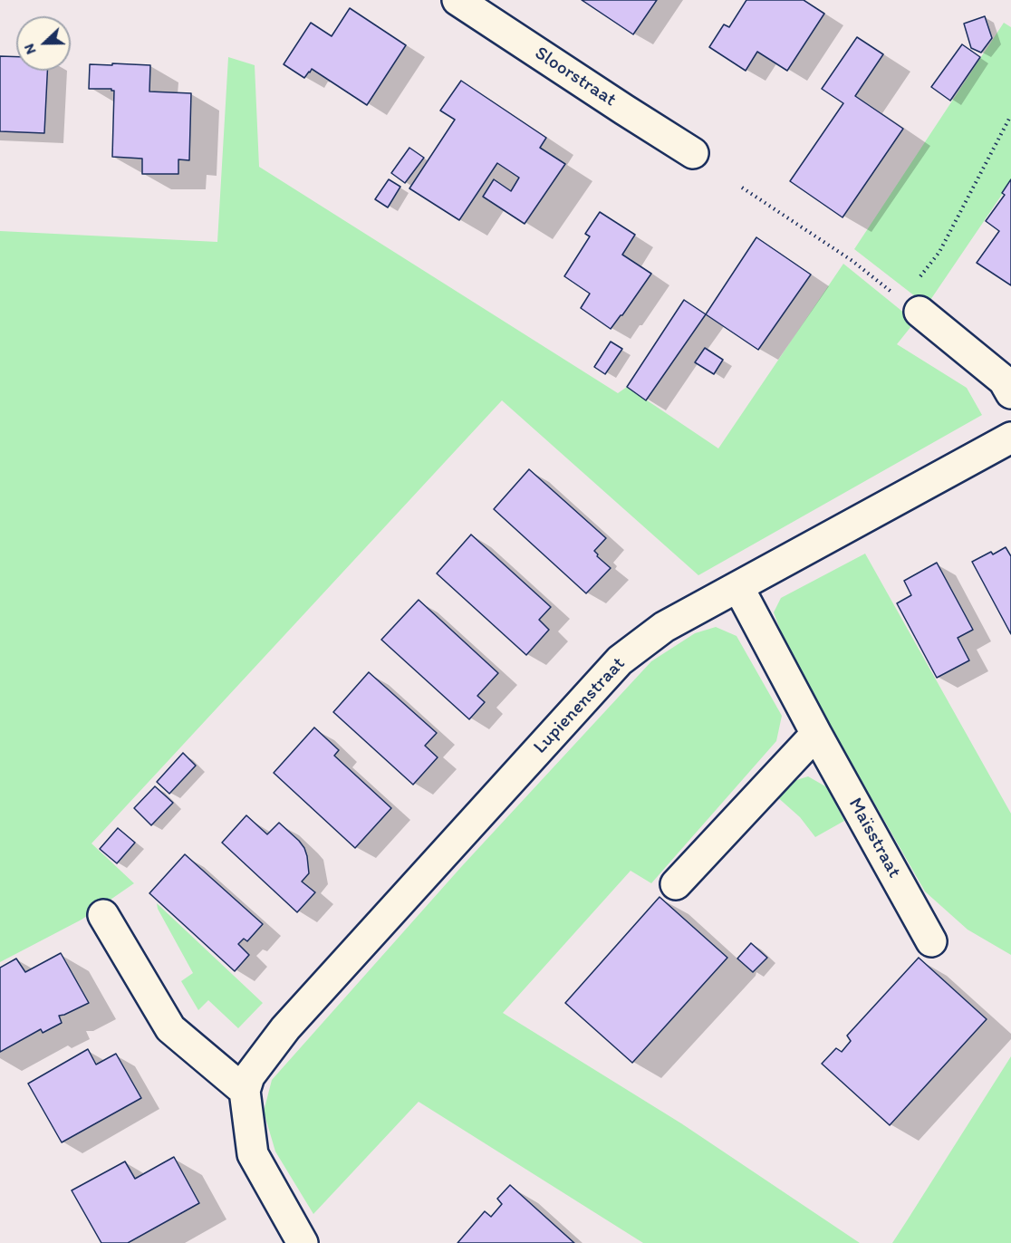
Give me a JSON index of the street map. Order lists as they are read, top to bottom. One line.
{"streets":{"street":["Sloorstraat","Lupienenstraat","Maïsstraat"]},"crossings":[["Lupienenstraat","Maïsstraat"]],"north":"left"}
